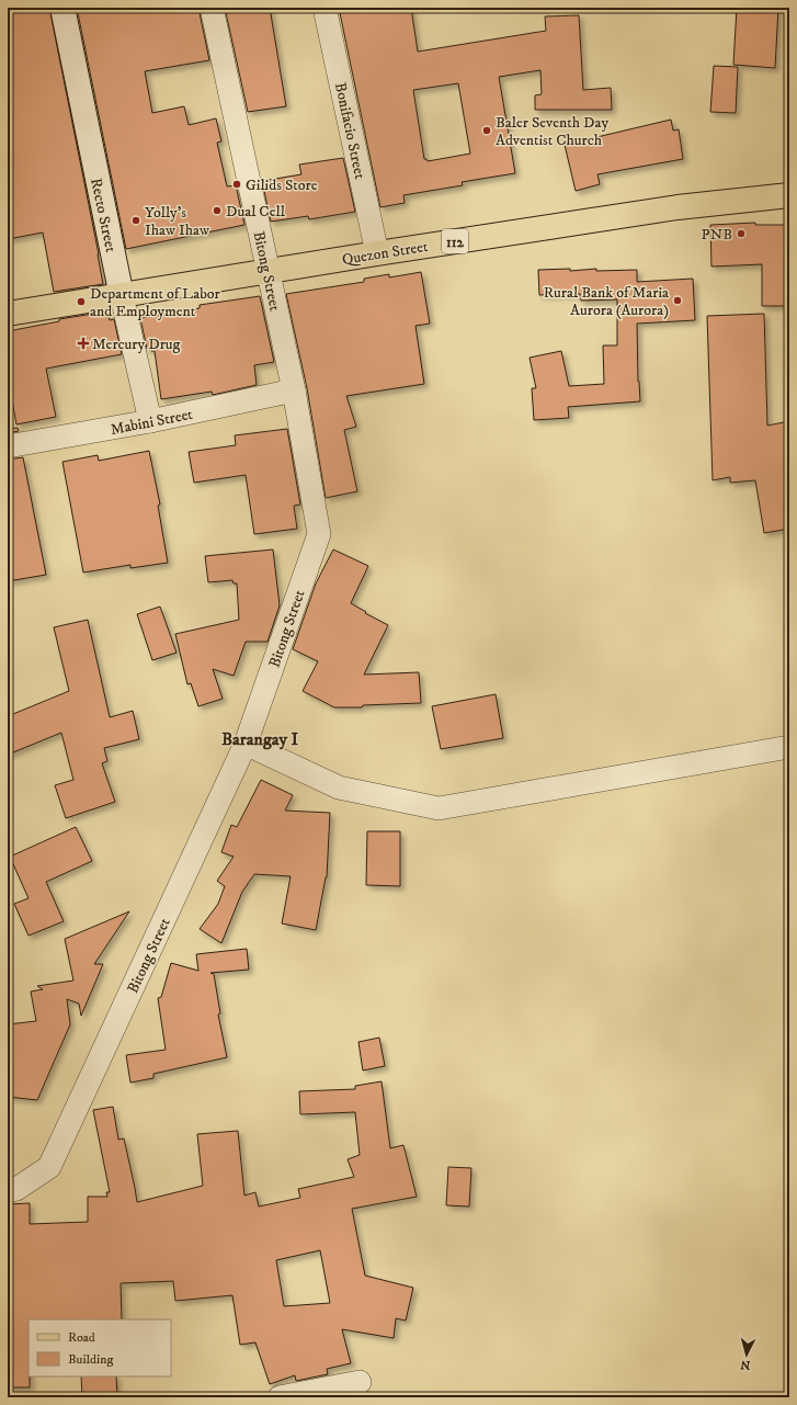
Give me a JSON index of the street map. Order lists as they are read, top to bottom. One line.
{"streets":{"main road":["112","Quezon Street"],"street":["Bonifacio Street","Recto Street","Bitong Street","Mabini Street"]},"crossings":[["Bonifacio Street","Quezon Street"],["Recto Street","Quezon Street"],["Recto Street","Mabini Street"],["Quezon Street","Bitong Street"],["Bitong Street","Mabini Street"]],"districts":["Barangay I"],"places":{"other":["Baler Seventh Day Adventist Church","Gilids Store","Dual Cell","Yolly's Ihaw Ihaw","PNB","Rural Bank of Maria Aurora (Aurora)","Department of Labor and Employment"],"health":["Mercury Drug"]},"legend":["Road","Building"],"north":"bottom"}
